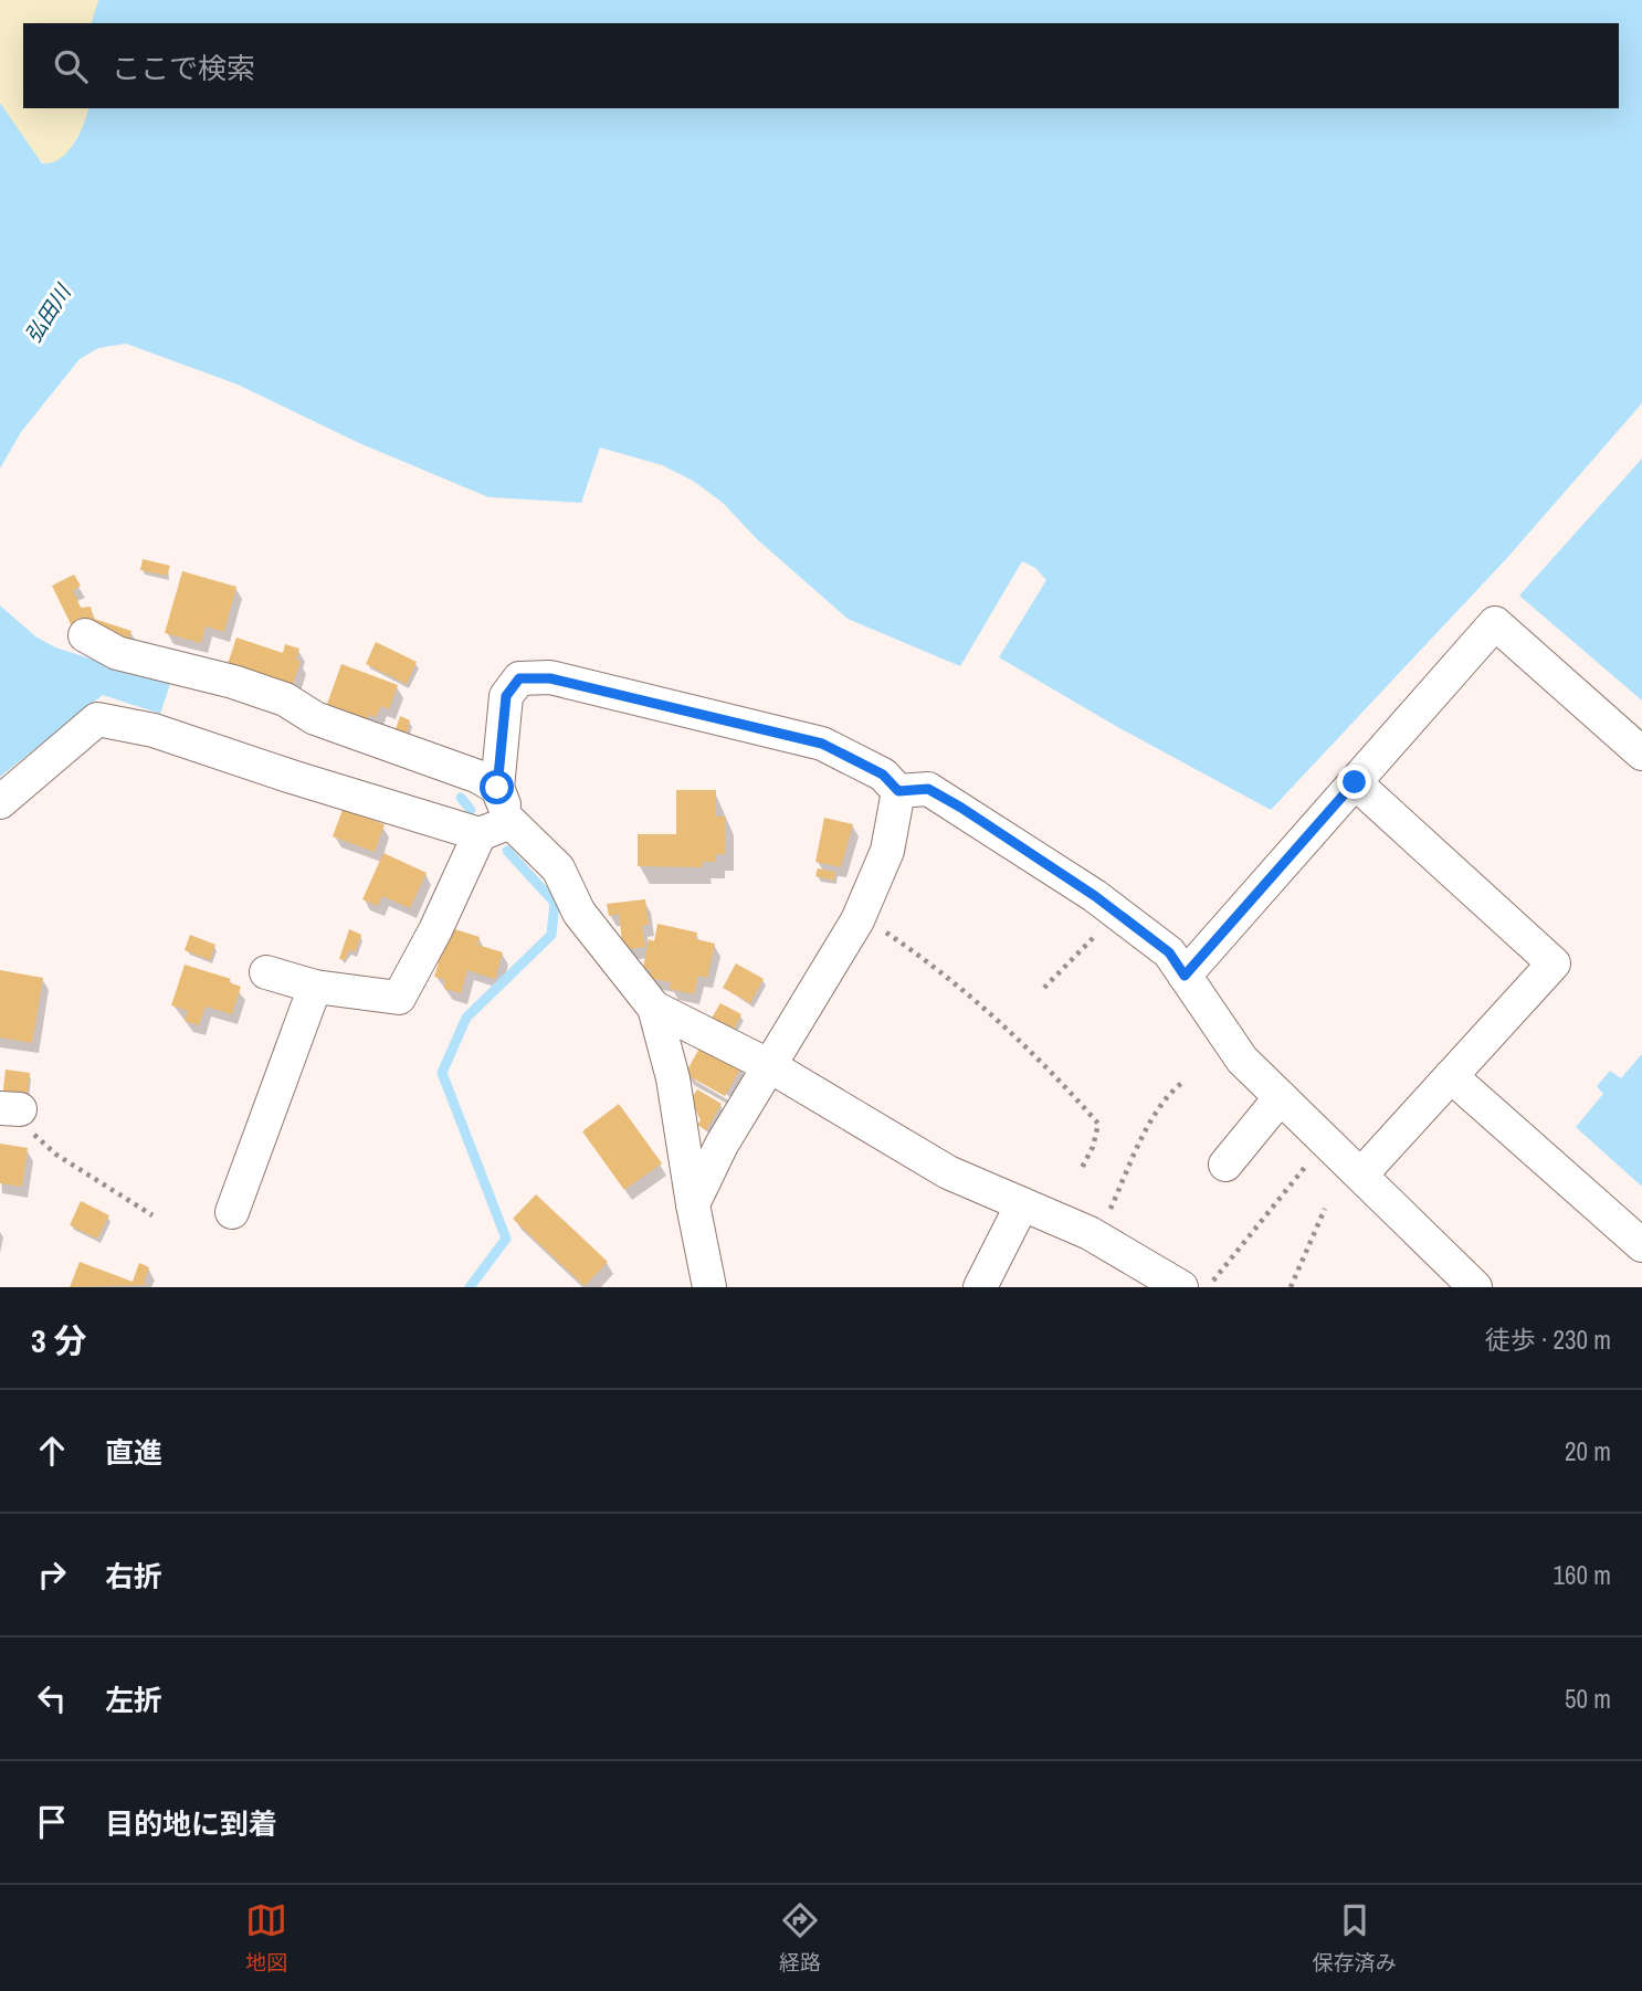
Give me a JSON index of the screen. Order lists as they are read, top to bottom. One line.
{"water":["弘田川"],"page":{"search":"ここで検索","heading":["3 分","徒歩 · 230 m"],"list":[["直進","20 m"],["右折","160 m"],["左折","50 m"],"目的地に到着"],"nav":["地図","経路","保存済み"]}}
